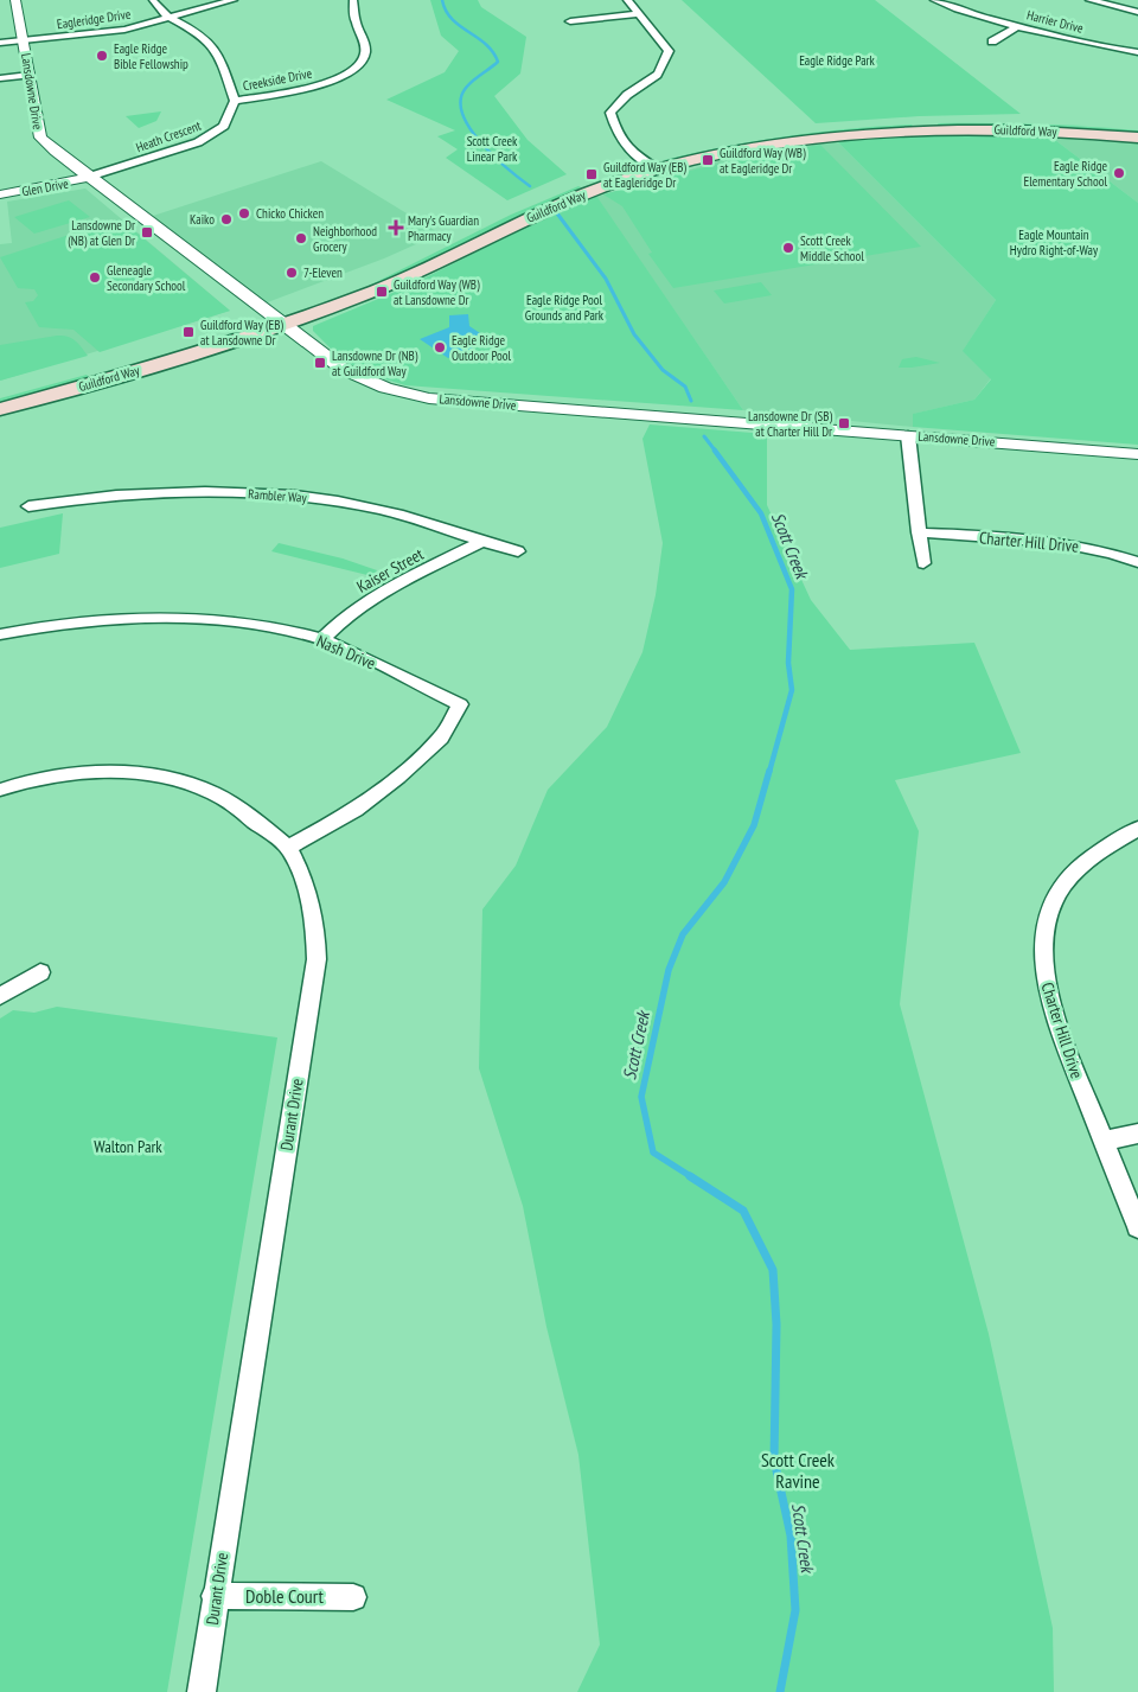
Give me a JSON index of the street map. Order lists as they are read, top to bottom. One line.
{"streets":{"main road":["Guildford Way"],"street":["Eagleridge Drive","Harrier Drive","Creekside Drive","Lansdowne Drive","Heath Crescent","Glen Drive","Rambler Way","Charter Hill Drive","Kaiser Street","Nash Drive","Durant Drive","Doble Court"]},"crossings":[["Eagleridge Drive","Lansdowne Drive"],["Creekside Drive","Heath Crescent"],["Lansdowne Drive","Guildford Way"],["Lansdowne Drive","Heath Crescent"],["Lansdowne Drive","Glen Drive"],["Heath Crescent","Glen Drive"],["Rambler Way","Kaiser Street"],["Kaiser Street","Nash Drive"],["Nash Drive","Durant Drive"],["Durant Drive","Doble Court"]],"water":["Scott Creek"],"parks":["Eagle Ridge Park","Scott Creek Linear Park","Eagle Mountain Hydro Right-of-Way","Eagle Ridge Pool Grounds and Park","Walton Park","Scott Creek Ravine"],"places":{"other":["Eagle Ridge Bible Fellowship","Eagle Ridge Elementary School","Chicko Chicken","Kaiko","Neighborhood Grocery","Scott Creek Middle School","7-Eleven","Gleneagle Secondary School","Eagle Ridge Outdoor Pool"],"transit":["Guildford Way (WB) at Eagleridge Dr","Guildford Way (EB) at Eagleridge Dr","Lansdowne Dr (NB) at Glen Dr","Guildford Way (WB) at Lansdowne Dr","Guildford Way (EB) at Lansdowne Dr","Lansdowne Dr (NB) at Guildford Way","Lansdowne Dr (SB) at Charter Hill Dr"],"health":["Mary's Guardian Pharmacy"]}}
